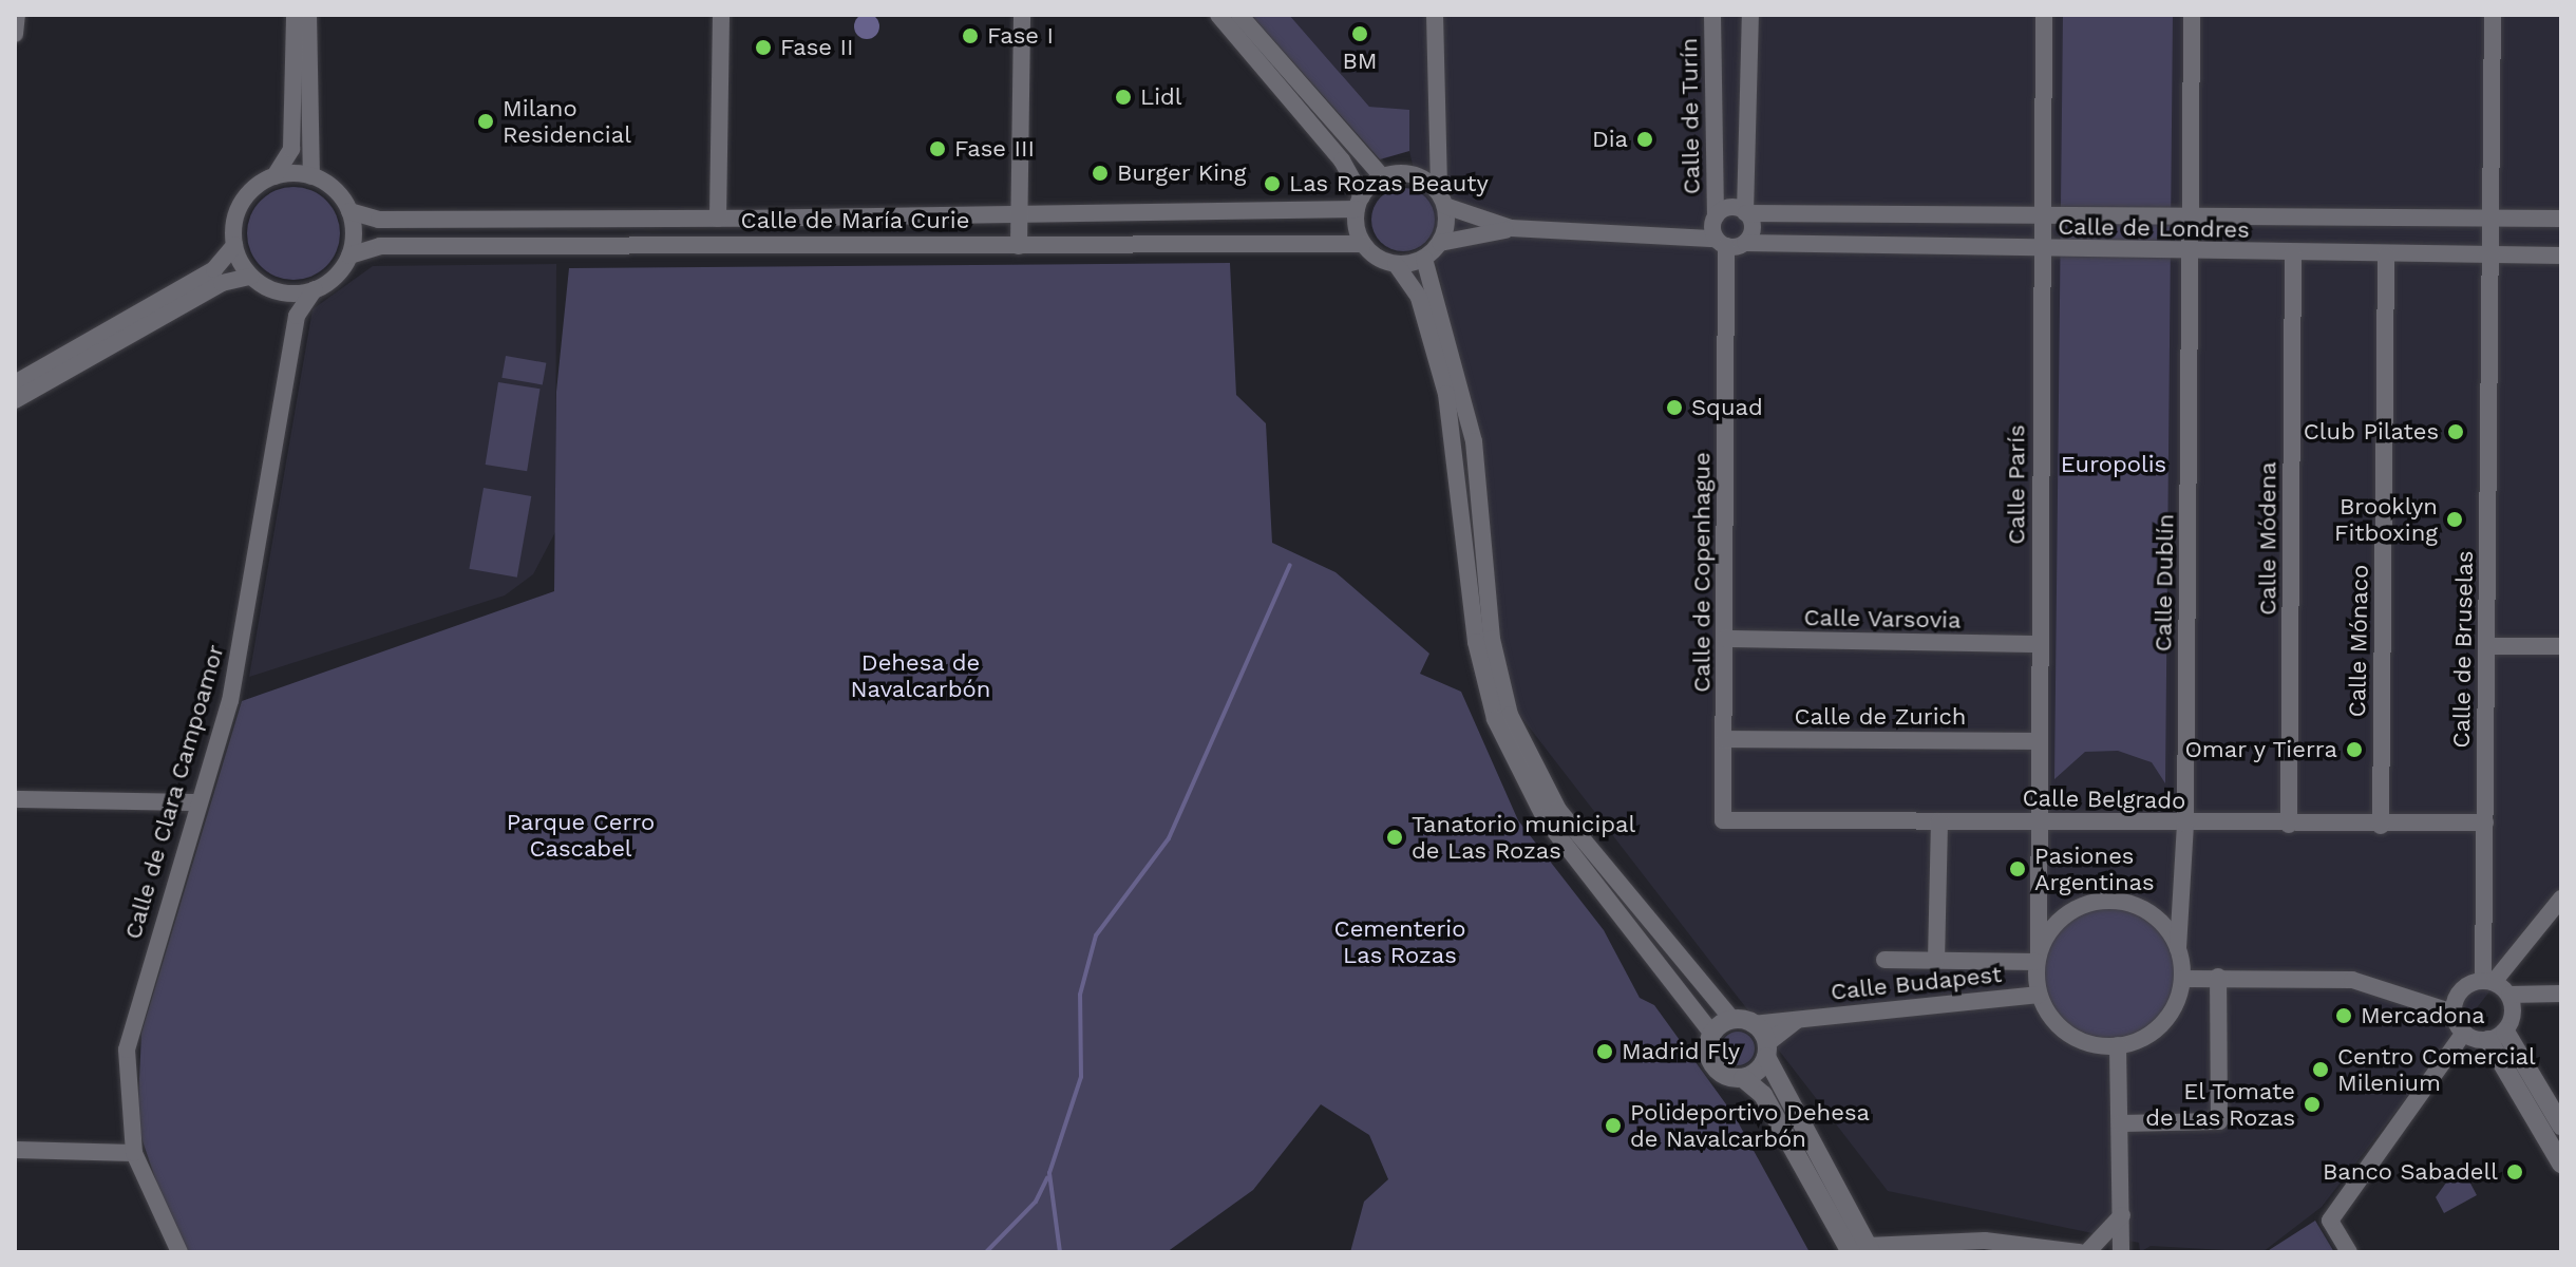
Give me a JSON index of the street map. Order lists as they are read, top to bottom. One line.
{"streets":{"street":["Calle de Turín","Calle de María Curie","Calle de Londres","Calle París","Calle Módena","Calle de Copenhague","Calle Dublín","Calle Varsovia","Calle Mónaco","Calle de Bruselas","Calle de Zurich","Calle de Clara Campoamor","Calle Belgrado","Calle Budapest"]},"crossings":[["Calle de Turín","Calle de Londres"],["Calle de Turín","Calle de Copenhague"],["Calle de María Curie","Calle de Clara Campoamor"],["Calle de Londres","Calle París"],["Calle de Londres","Calle Módena"],["Calle de Londres","Calle de Copenhague"],["Calle de Londres","Calle Dublín"],["Calle de Londres","Calle Mónaco"],["Calle de Londres","Calle de Bruselas"],["Calle París","Calle Dublín"],["Calle París","Calle Varsovia"],["Calle París","Calle de Zurich"],["Calle París","Calle Belgrado"],["Calle París","Calle Budapest"],["Calle Módena","Calle Belgrado"],["Calle de Copenhague","Calle Varsovia"],["Calle de Copenhague","Calle de Zurich"],["Calle de Copenhague","Calle Belgrado"],["Calle Dublín","Calle Belgrado"],["Calle Dublín","Calle Budapest"],["Calle Mónaco","Calle Belgrado"],["Calle de Bruselas","Calle Belgrado"]],"parks":["Europolis","Dehesa de Navalcarbón","Parque Cerro Cascabel","Cementerio Las Rozas"],"places":["BM","Fase I","Fase II","Lidl","Milano Residencial","Dia","Fase III","Burger King","Las Rozas Beauty","Squad","Club Pilates","Brooklyn Fitboxing","Omar y Tierra","Tanatorio municipal de Las Rozas","Pasiones Argentinas","Mercadona","Madrid Fly","Centro Comercial Milenium","El Tomate de Las Rozas","Polideportivo Dehesa de Navalcarbón","Banco Sabadell"]}
